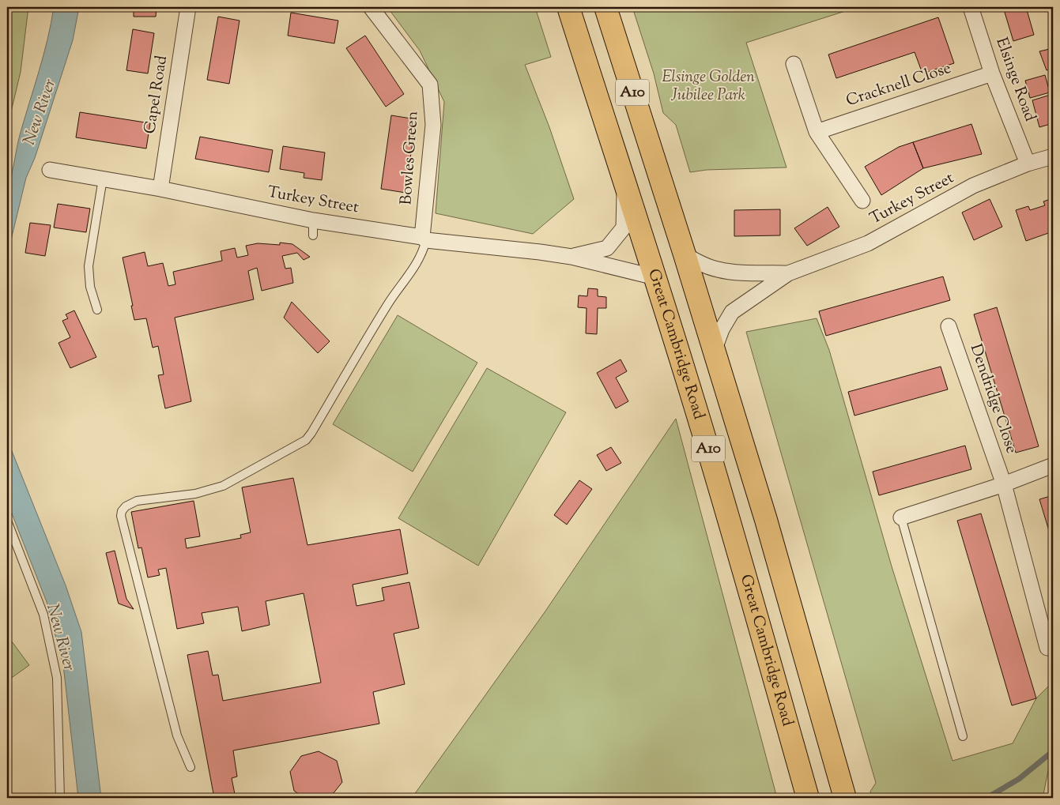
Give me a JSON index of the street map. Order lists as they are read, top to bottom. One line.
{"streets":{"highway":["A10","Great Cambridge Road"],"street":["Elsinge Road","Cracknell Close","Capel Road","Bowles Green","Turkey Street","Dendridge Close"]},"crossings":[["Elsinge Road","Cracknell Close"],["Elsinge Road","Turkey Street"],["A10","Turkey Street"],["Capel Road","Turkey Street"],["Bowles Green","Turkey Street"],["Turkey Street","Great Cambridge Road"]],"water":["New River"],"parks":["Elsinge Golden Jubilee Park"]}
